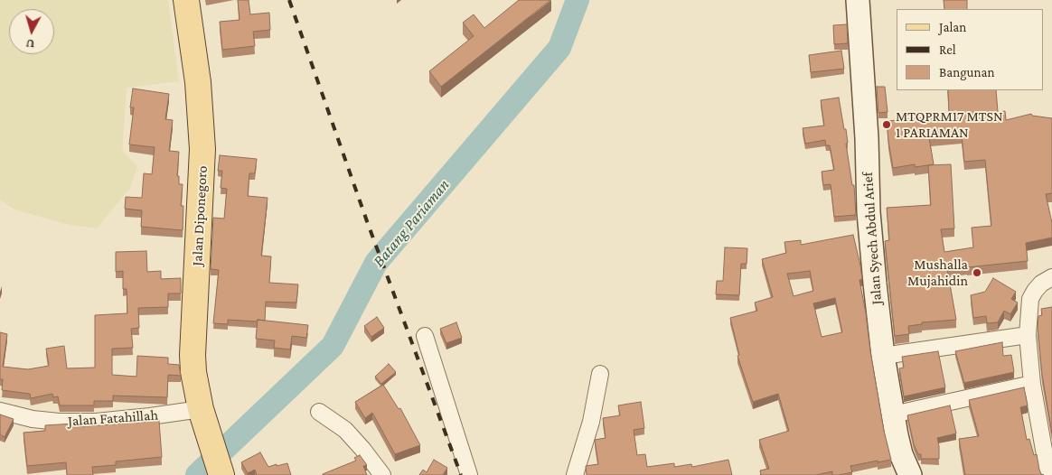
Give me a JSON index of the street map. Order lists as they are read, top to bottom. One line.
{"streets":{"main road":["Jalan Diponegoro"],"street":["Jalan Syech Abdul Arief","Jalan Fatahillah"]},"crossings":[["Jalan Diponegoro","Jalan Fatahillah"]],"water":["Batang Pariaman"],"places":["MTQPRM17 MTSN 1 PARIAMAN","Mushalla Mujahidin"],"legend":["Jalan","Rel","Bangunan"],"north":"bottom"}
